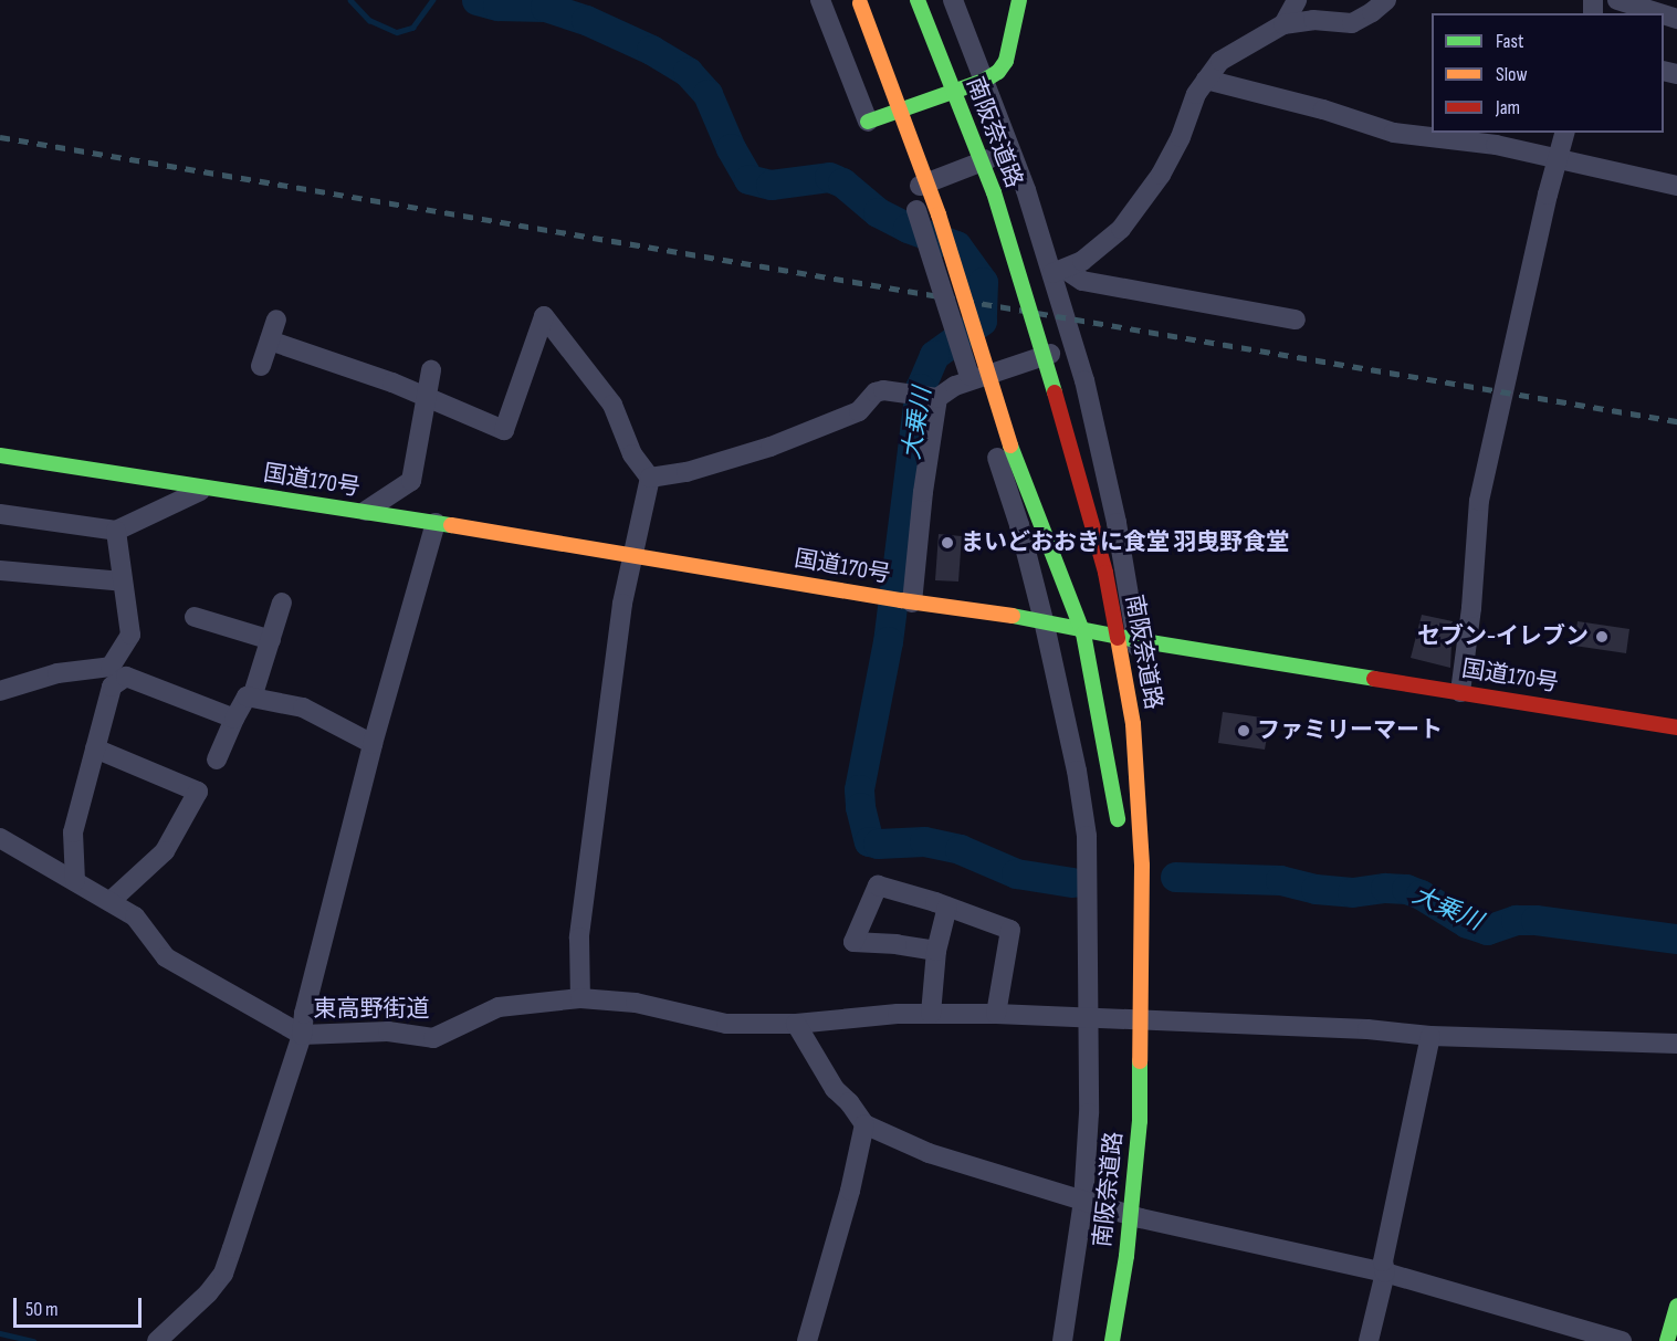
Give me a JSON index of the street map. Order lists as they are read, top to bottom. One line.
{"streets":{"main road":["南阪奈道路","国道170号"],"street":["東高野街道"]},"water":["大乗川"],"places":["まいどおおきに食堂 羽曳野食堂","セブン-イレブン","ファミリーマート"],"legend":["Fast","Slow","Jam"],"scale_bar":"50 m"}
